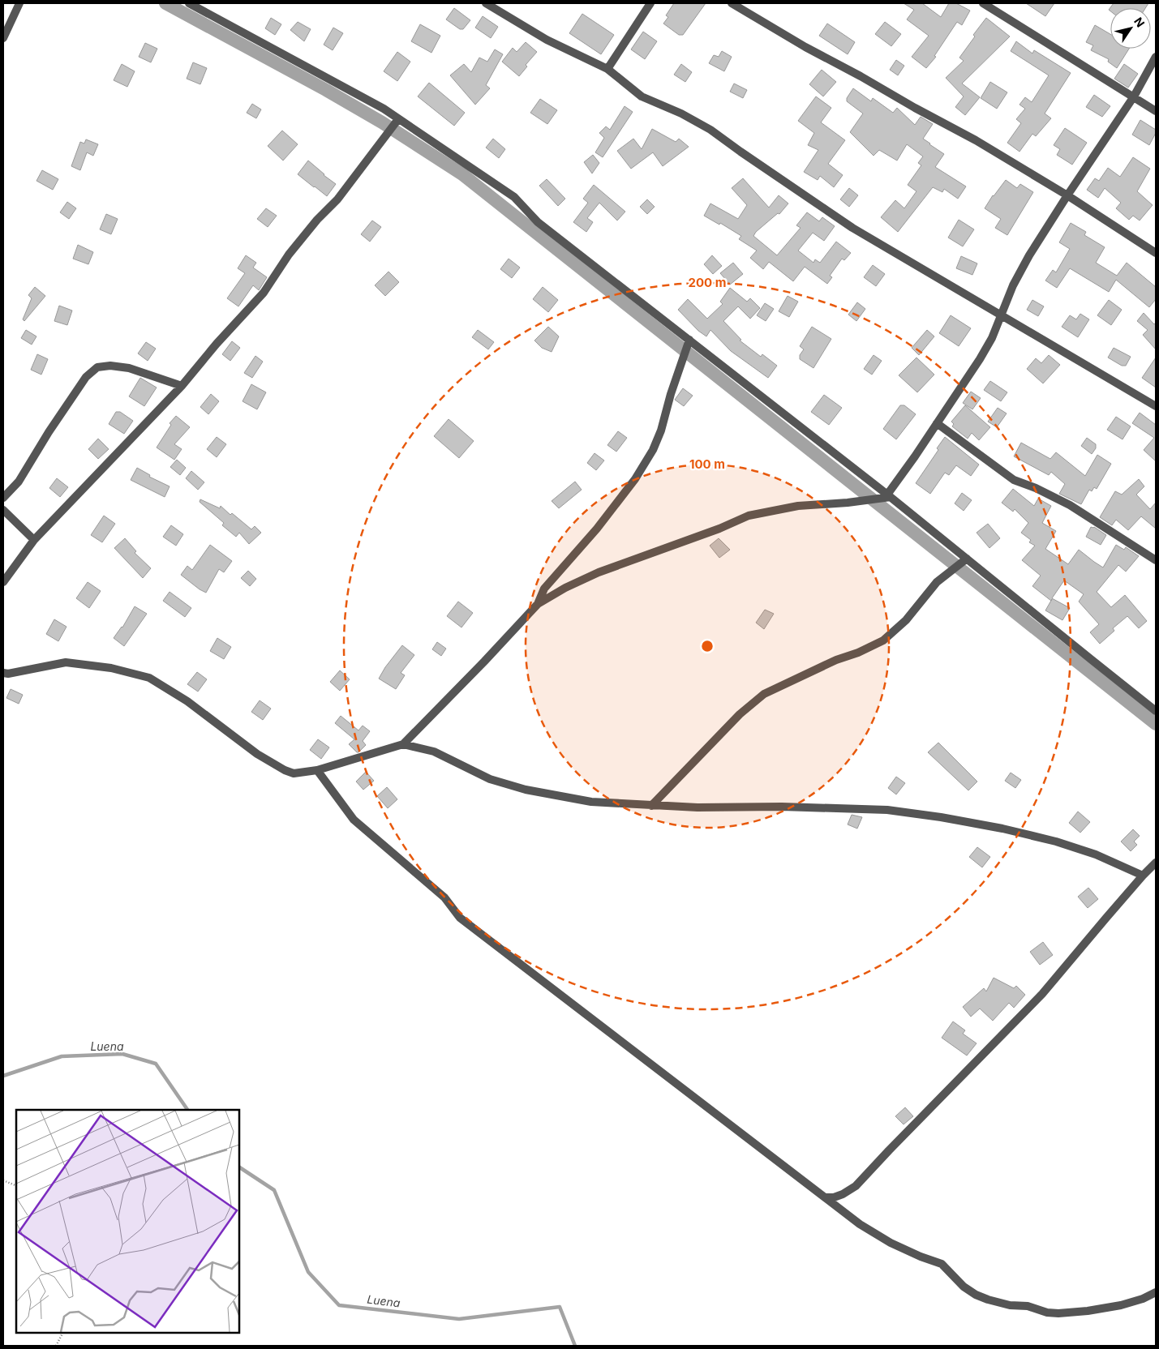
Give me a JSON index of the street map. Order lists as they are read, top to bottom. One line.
{"water":["Luena"],"north":"top right","rings":["200 m","100 m"]}
